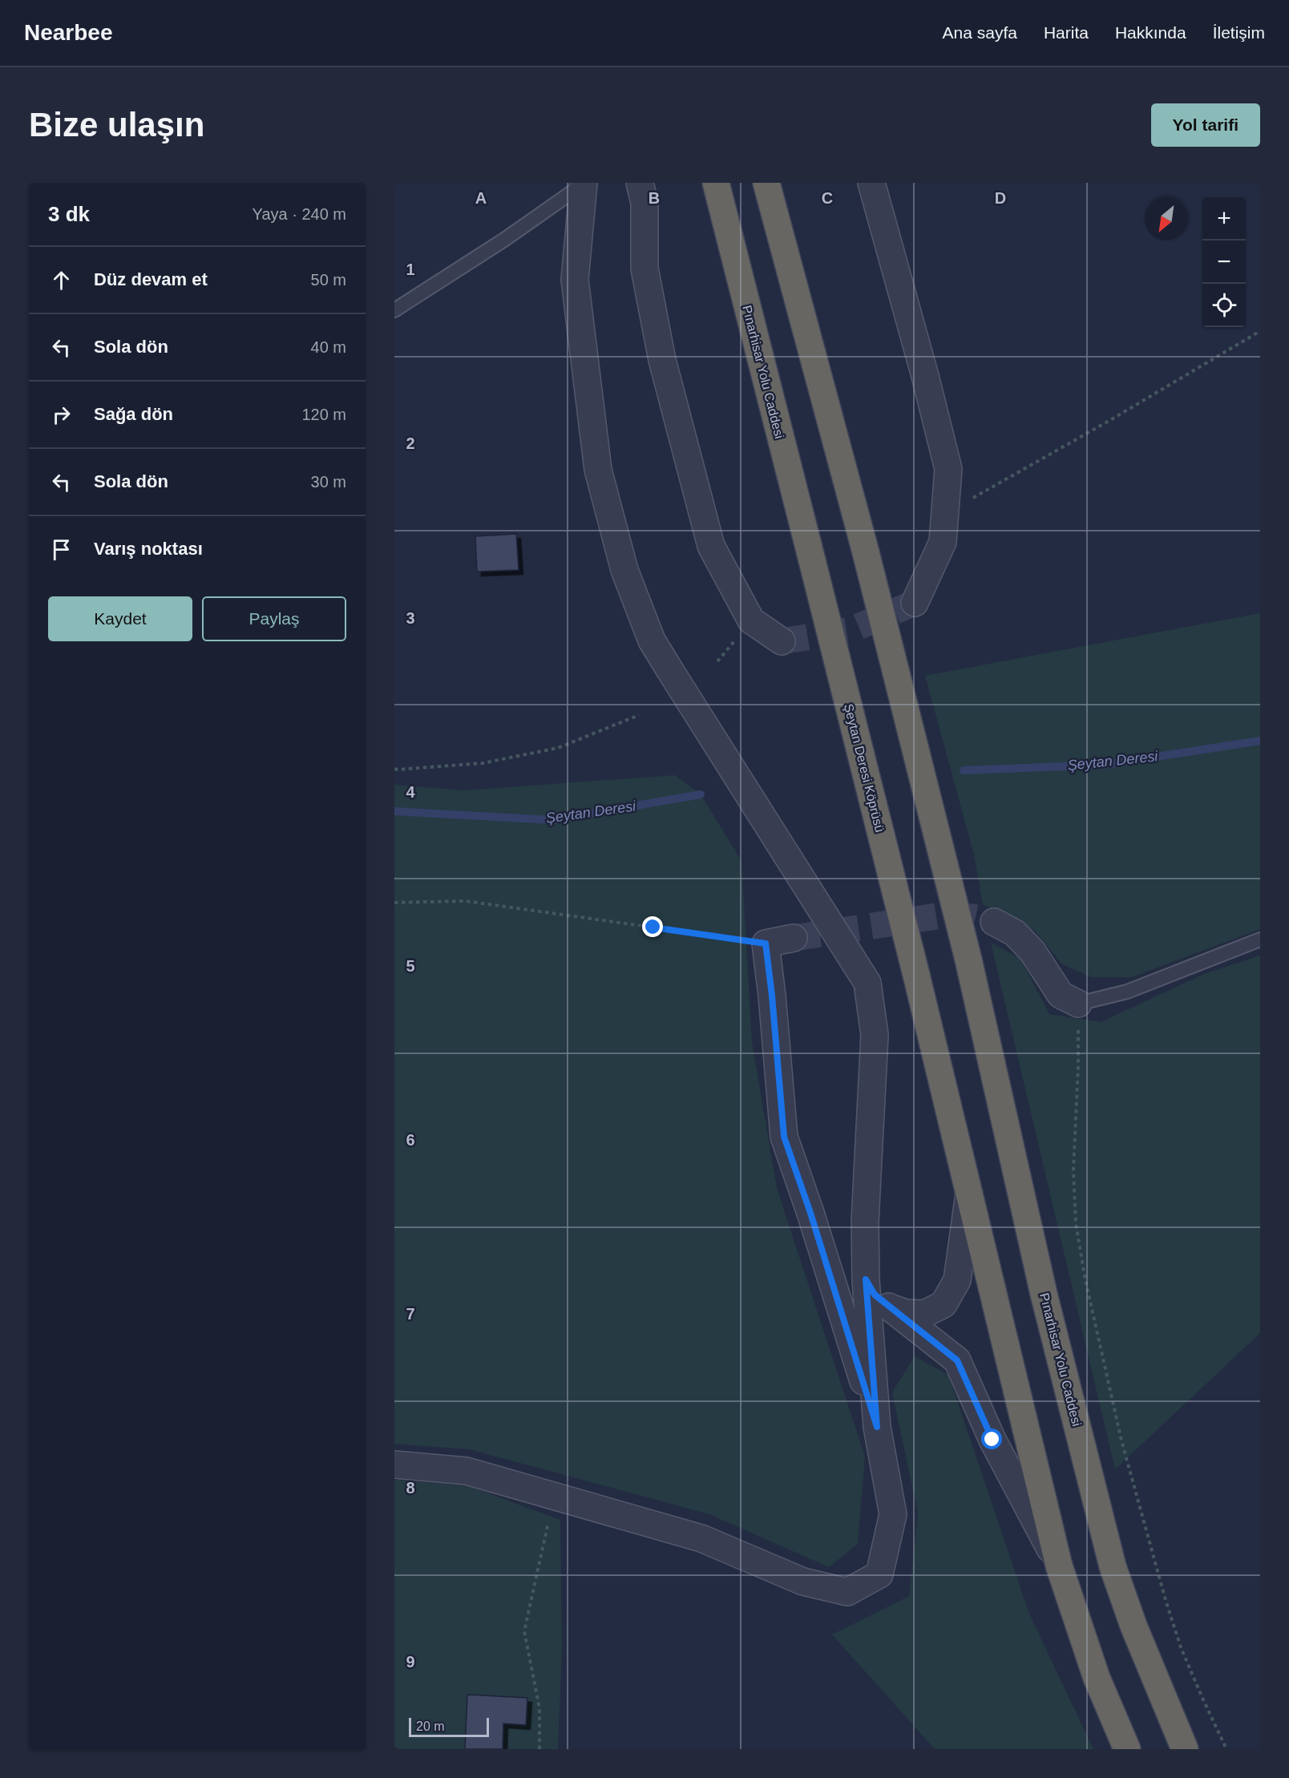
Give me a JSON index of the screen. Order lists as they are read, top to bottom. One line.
{"streets":{"highway":["Pınarhisar Yolu Caddesi","Şeytan Deresi Köprüsü"]},"crossings":[["Pınarhisar Yolu Caddesi","Şeytan Deresi Köprüsü"]],"water":["Şeytan Deresi"],"scale_bar":"20 m","north":"bottom left","page":{"header":"Nearbee","nav":["Ana sayfa","Harita","Hakkında","İletişim"],"buttons":["Yol tarifi",["Kaydet","Paylaş"]],"title":"Bize ulaşın","heading":["3 dk","Yaya · 240 m"],"map_buttons":["+","−"],"list":[["Düz devam et","50 m"],["Sola dön","40 m"],["Sağa dön","120 m"],["Sola dön","30 m"],"Varış noktası"],"scale":"20 m"},"grid":{"columns":["A","B","C","D"],"rows":["1","2","3","4","5","6","7","8","9"]}}
